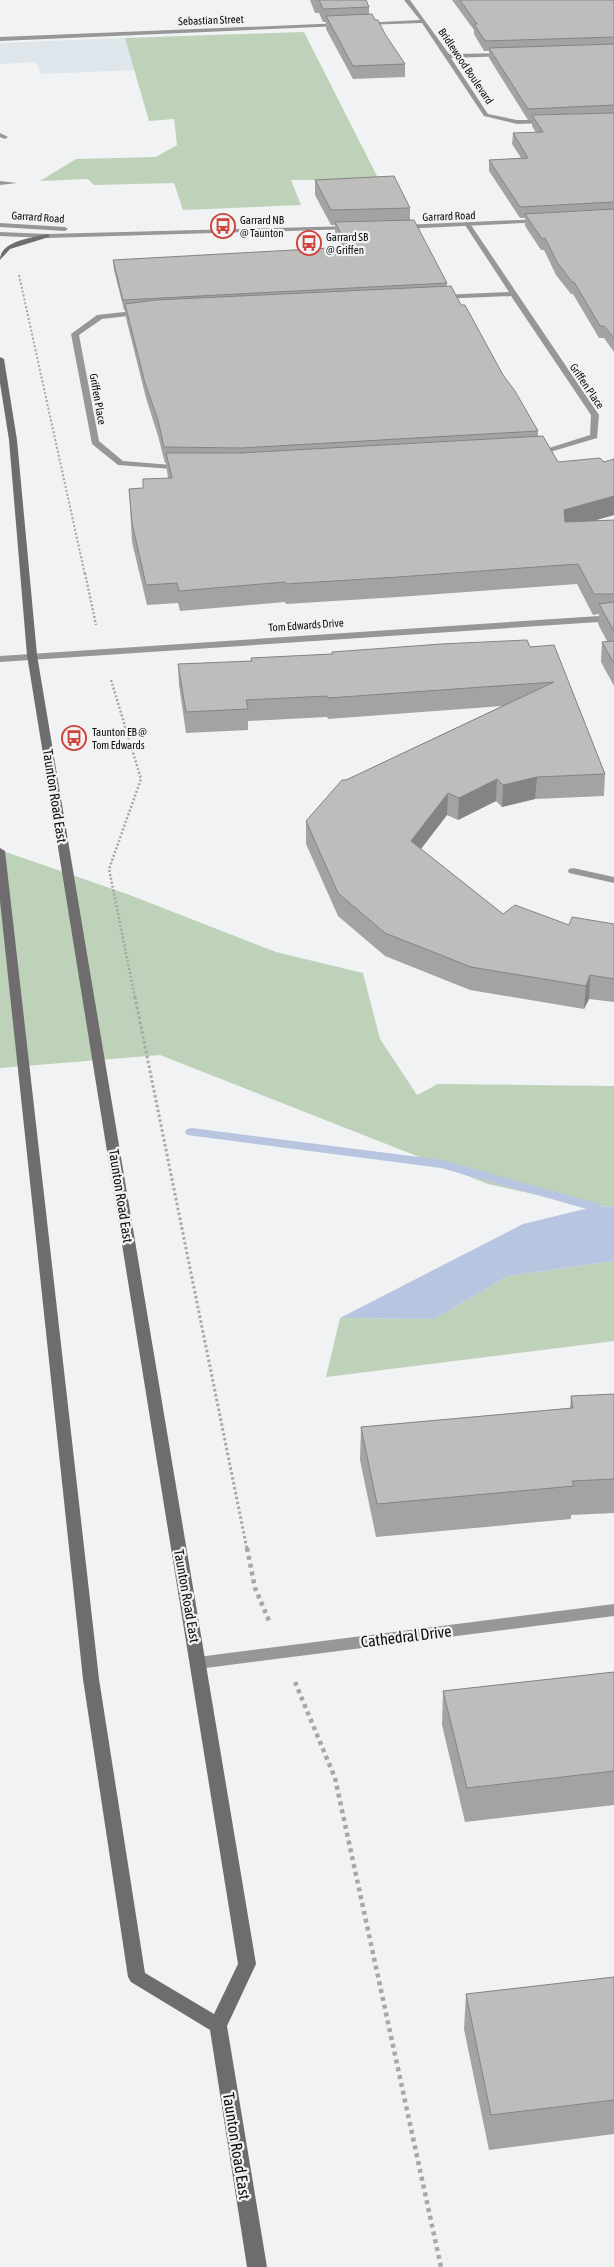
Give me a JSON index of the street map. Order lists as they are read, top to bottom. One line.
{"streets":{"main road":["Taunton Road East"],"street":["Sebastian Street","Bridlewood Boulevard","Garrard Road","Griffen Place","Tom Edwards Drive","Cathedral Drive"]},"crossings":[["Garrard Road","Griffen Place"],["Tom Edwards Drive","Taunton Road East"],["Taunton Road East","Cathedral Drive"]],"places":{"bus stop":["Garrard NB @ Taunton","Garrard SB @ Griffen","Taunton EB @ Tom Edwards"]}}
